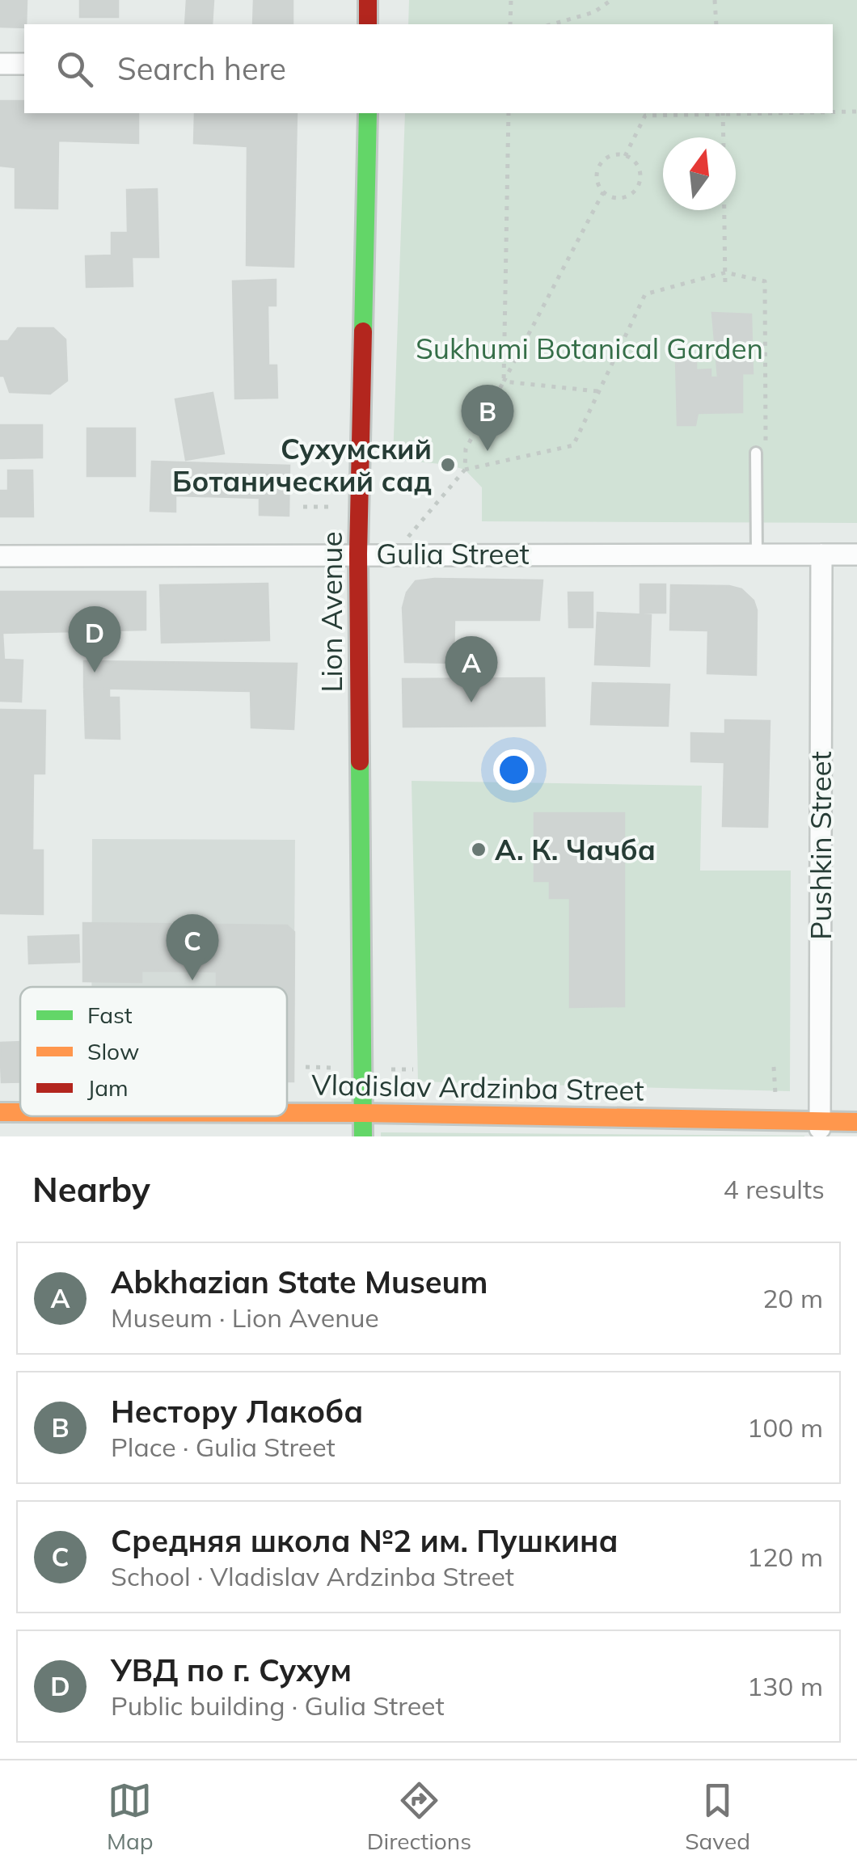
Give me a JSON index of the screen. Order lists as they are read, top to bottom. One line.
{"streets":{"main road":["Lion Avenue","Vladislav Ardzinba Street"],"street":["Gulia Street","Pushkin Street"]},"crossings":[["Gulia Street","Lion Avenue"],["Gulia Street","Pushkin Street"],["Lion Avenue","Vladislav Ardzinba Street"],["Pushkin Street","Vladislav Ardzinba Street"]],"parks":["Sukhumi Botanical Garden"],"places":["Сухумский Ботанический сад","А. К. Чачба"],"legend":["Fast","Slow","Jam"],"north":"top","page":{"search":"Search here","pins":["B","D","A","C"],"heading":["Nearby","4 results"],"list":[{"mark":"A","name":"Abkhazian State Museum","note":"Museum · Lion Avenue","value":"20 m"},{"mark":"B","name":"Нестору Лакоба","note":"Place · Gulia Street","value":"100 m"},{"mark":"C","name":"Средняя школа №2 им. Пушкина","note":"School · Vladislav Ardzinba Street","value":"120 m"},{"mark":"D","name":"УВД по г. Сухум","note":"Public building · Gulia Street","value":"130 m"}],"nav":["Map","Directions","Saved"]}}
